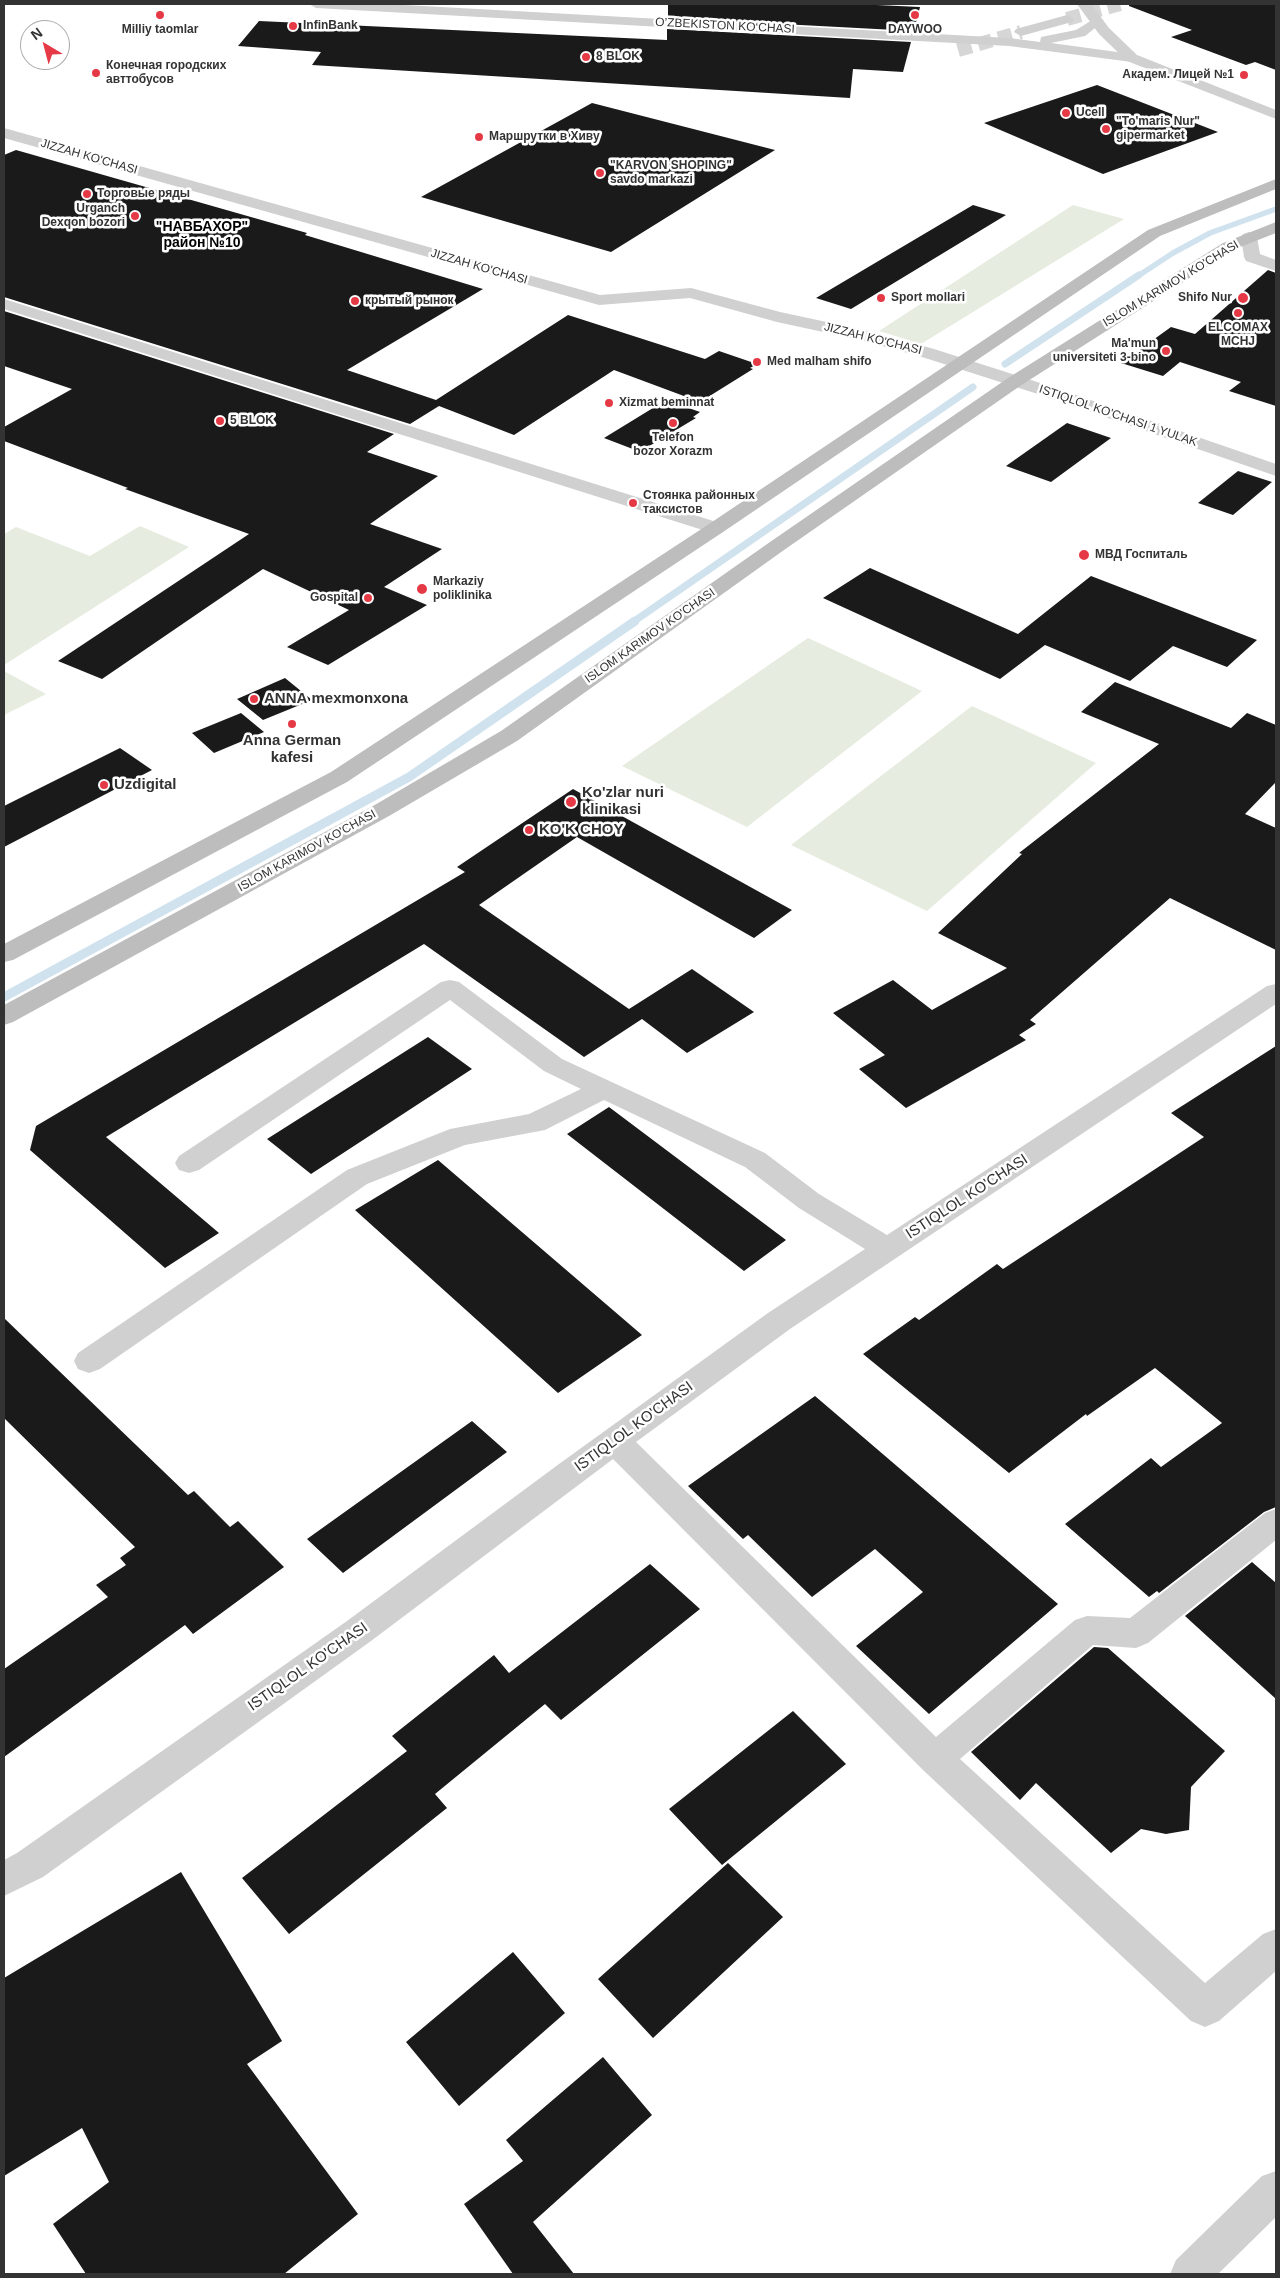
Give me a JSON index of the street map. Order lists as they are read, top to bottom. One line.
{"streets":{"main road":["ISLOM KARIMOV KO'CHASI"],"street":["O’ZBEKISTON KO‘CHASI","JIZZAH KO'CHASI","ISTIQLOL KO'CHASI 1 YULAK","ISTIQLOL KO'CHASI"]},"crossings":[["JIZZAH KO'CHASI","ISTIQLOL KO'CHASI 1 YULAK"],["ISLOM KARIMOV KO'CHASI","ISTIQLOL KO'CHASI 1 YULAK"]],"districts":["\"НАВБАХОР\" район №10"],"places":["Milliy taomlar","DAYWOO","InfinBank","8 BLOK","Конечная городских авттобусов","Академ. Лицей №1","Ucell","\"To'maris Nur\" gipermarket","Маршрутки в Хиву","\"KARVON SHOPING\" savdo markazi","Торговые ряды","Urganch Dexqon bozori","Sport mollari","Shifo Nur","крытый рынок","ELCOMAX MCHJ","Ma'mun universiteti 3-bino","Med malham shifo","Xizmat beminnat","5 BLOK","Telefon bozor Xorazm","Стоянка районных таксистов","МВД Госпиталь","Markaziy poliklinika","Gospital","ANNA mexmonxona","Anna German kafesi","Uzdigital","Ko'zlar nuri klinikasi","KO'K CHOY"],"north":"top left"}
